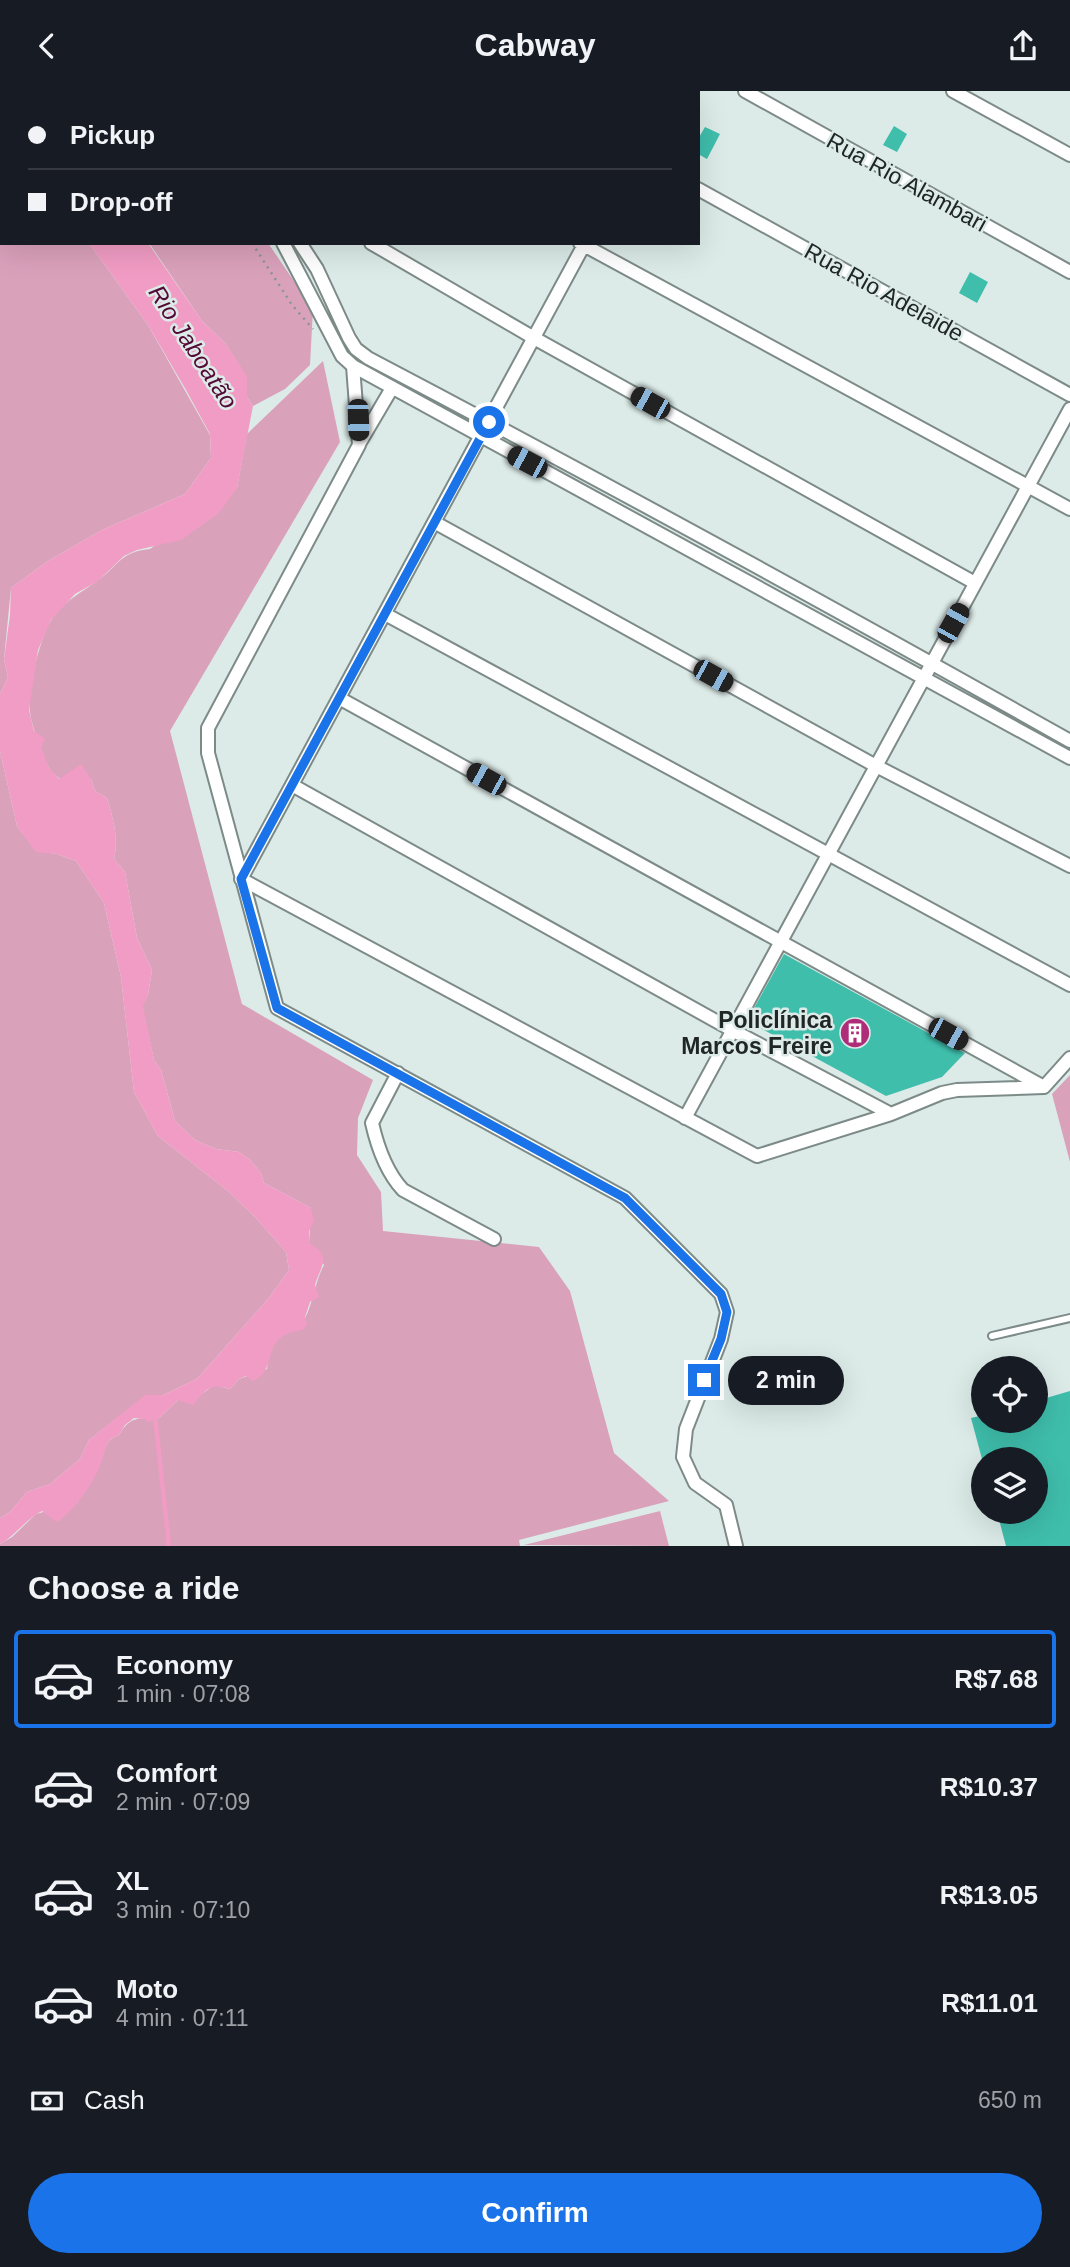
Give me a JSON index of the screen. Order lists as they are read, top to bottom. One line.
{"streets":{"street":["Rua Rio Alambari","Rua Rio Adelaide"]},"water":["Rio Jaboatão"],"places":{"building":["Policlínica Marcos Freire"]},"page":{"header":"Cabway","banner":["Pickup","Drop-off"],"bubble":"2 min","heading":"Choose a ride","list":[{"name":"Economy","note":"1 min · 07:08","value":"R$7.68"},{"name":"Comfort","note":"2 min · 07:09","value":"R$10.37"},{"name":"XL","note":"3 min · 07:10","value":"R$13.05"},{"name":"Moto","note":"4 min · 07:11","value":"R$11.01"}],"pay":["Cash","650 m"],"buttons":"Confirm"}}
